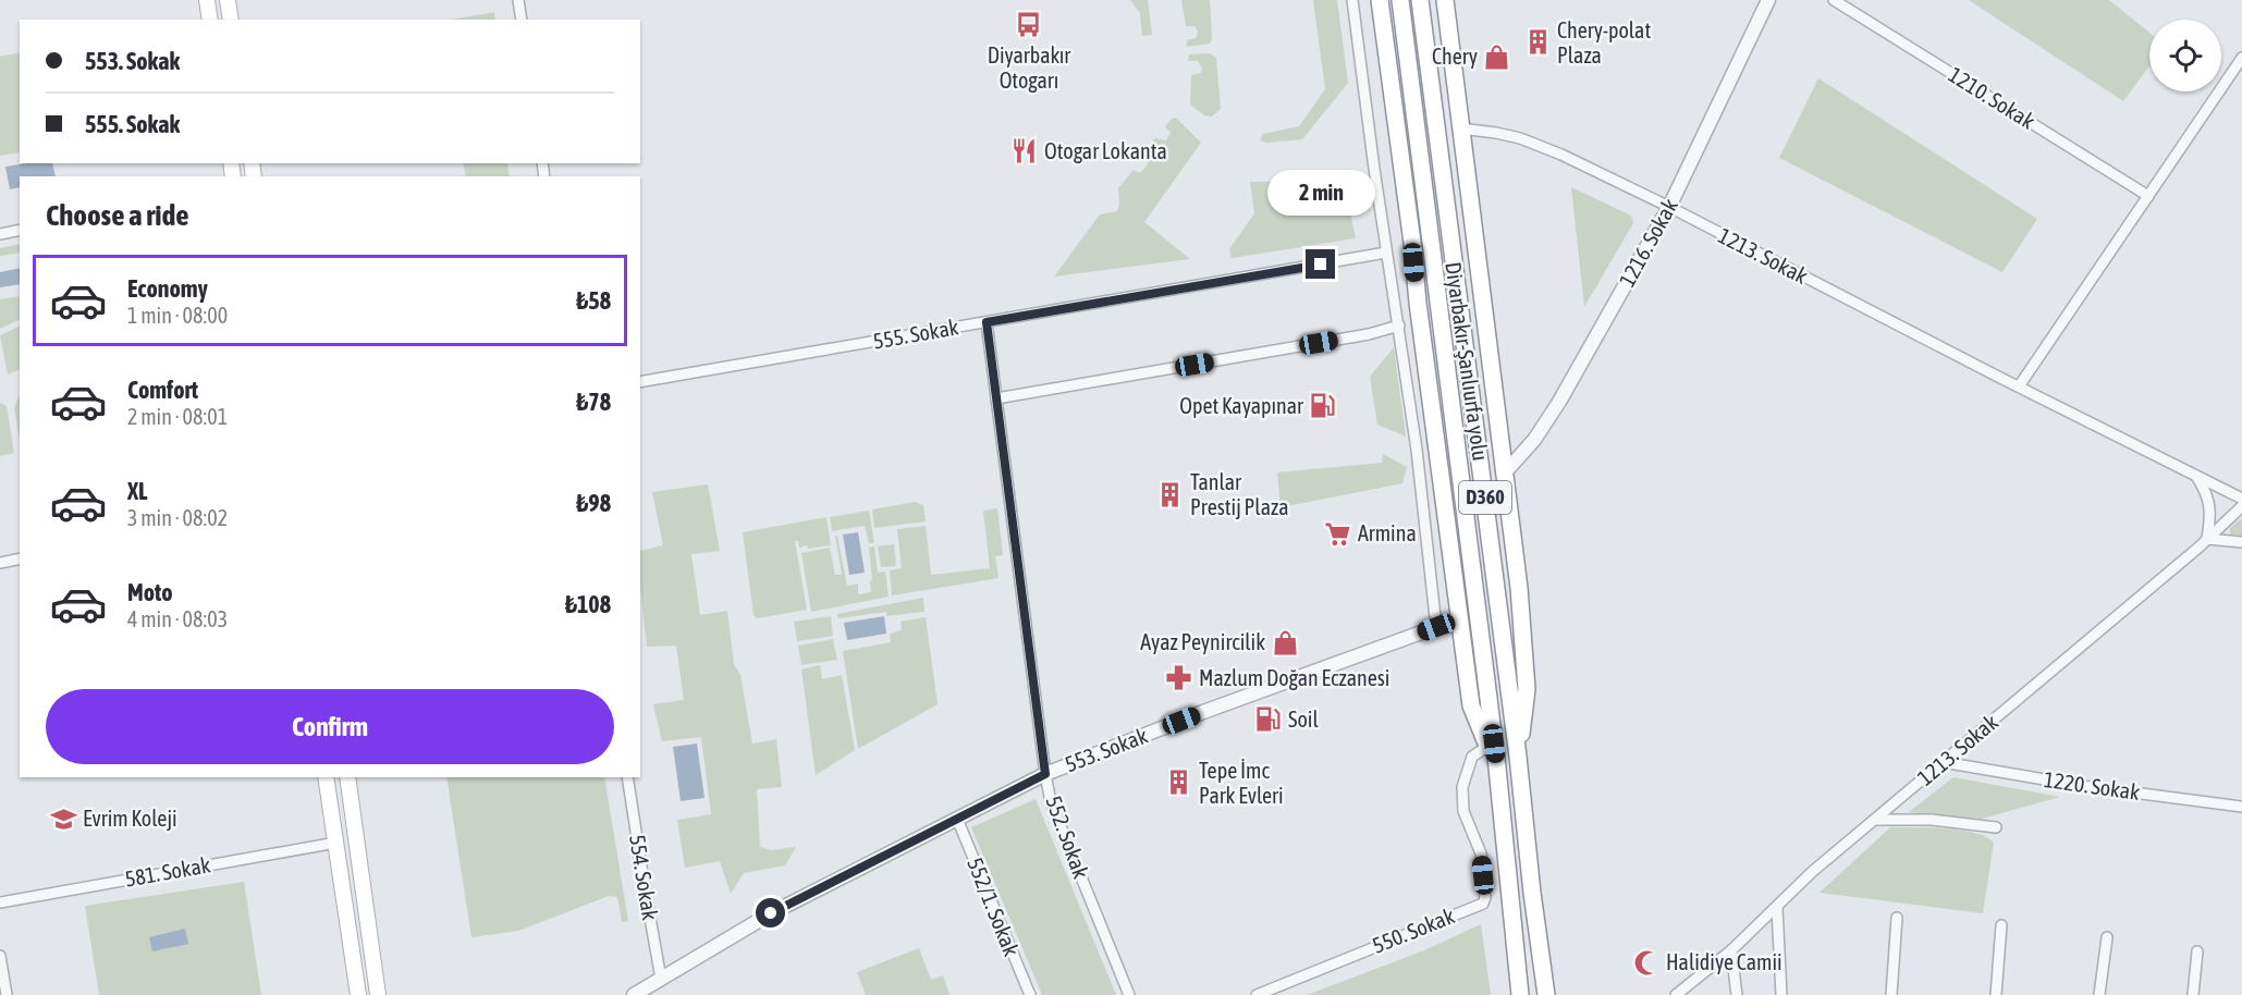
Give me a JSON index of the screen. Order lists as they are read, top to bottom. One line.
{"streets":{"highway":["Diyarbakır-Şanlıurfa yolu","D360"],"street":["1210. Sokak","1216. Sokak","1213. Sokak","555. Sokak","553. Sokak","1220. Sokak","552. Sokak","581. Sokak","554. Sokak","552/1. Sokak","550. Sokak"]},"crossings":[["1216. Sokak","1213. Sokak"],["1213. Sokak","1220. Sokak"],["555. Sokak","552. Sokak"],["553. Sokak","552. Sokak"],["553. Sokak","554. Sokak"],["553. Sokak","552/1. Sokak"]],"places":{"bus stop":["Diyarbakır Otogarı"],"building":["Chery-polat Plaza","Tanlar Prestij Plaza","Tepe İmc Park Evleri"],"shop":["Chery","Ayaz Peynircilik"],"restaurant":["Otogar Lokanta"],"fuel station":["Opet Kayapınar","Soil"],"supermarket":["Armina"],"pharmacy":["Mazlum Doğan Eczanesi"],"school or university":["Evrim Koleji"],"mosque":["Halidiye Camii"]},"page":{"banner":["553. Sokak","555. Sokak"],"bubble":"2 min","heading":"Choose a ride","list":[{"name":"Economy","note":"1 min · 08:00","value":"₺58"},{"name":"Comfort","note":"2 min · 08:01","value":"₺78"},{"name":"XL","note":"3 min · 08:02","value":"₺98"},{"name":"Moto","note":"4 min · 08:03","value":"₺108"}],"buttons":"Confirm"}}
